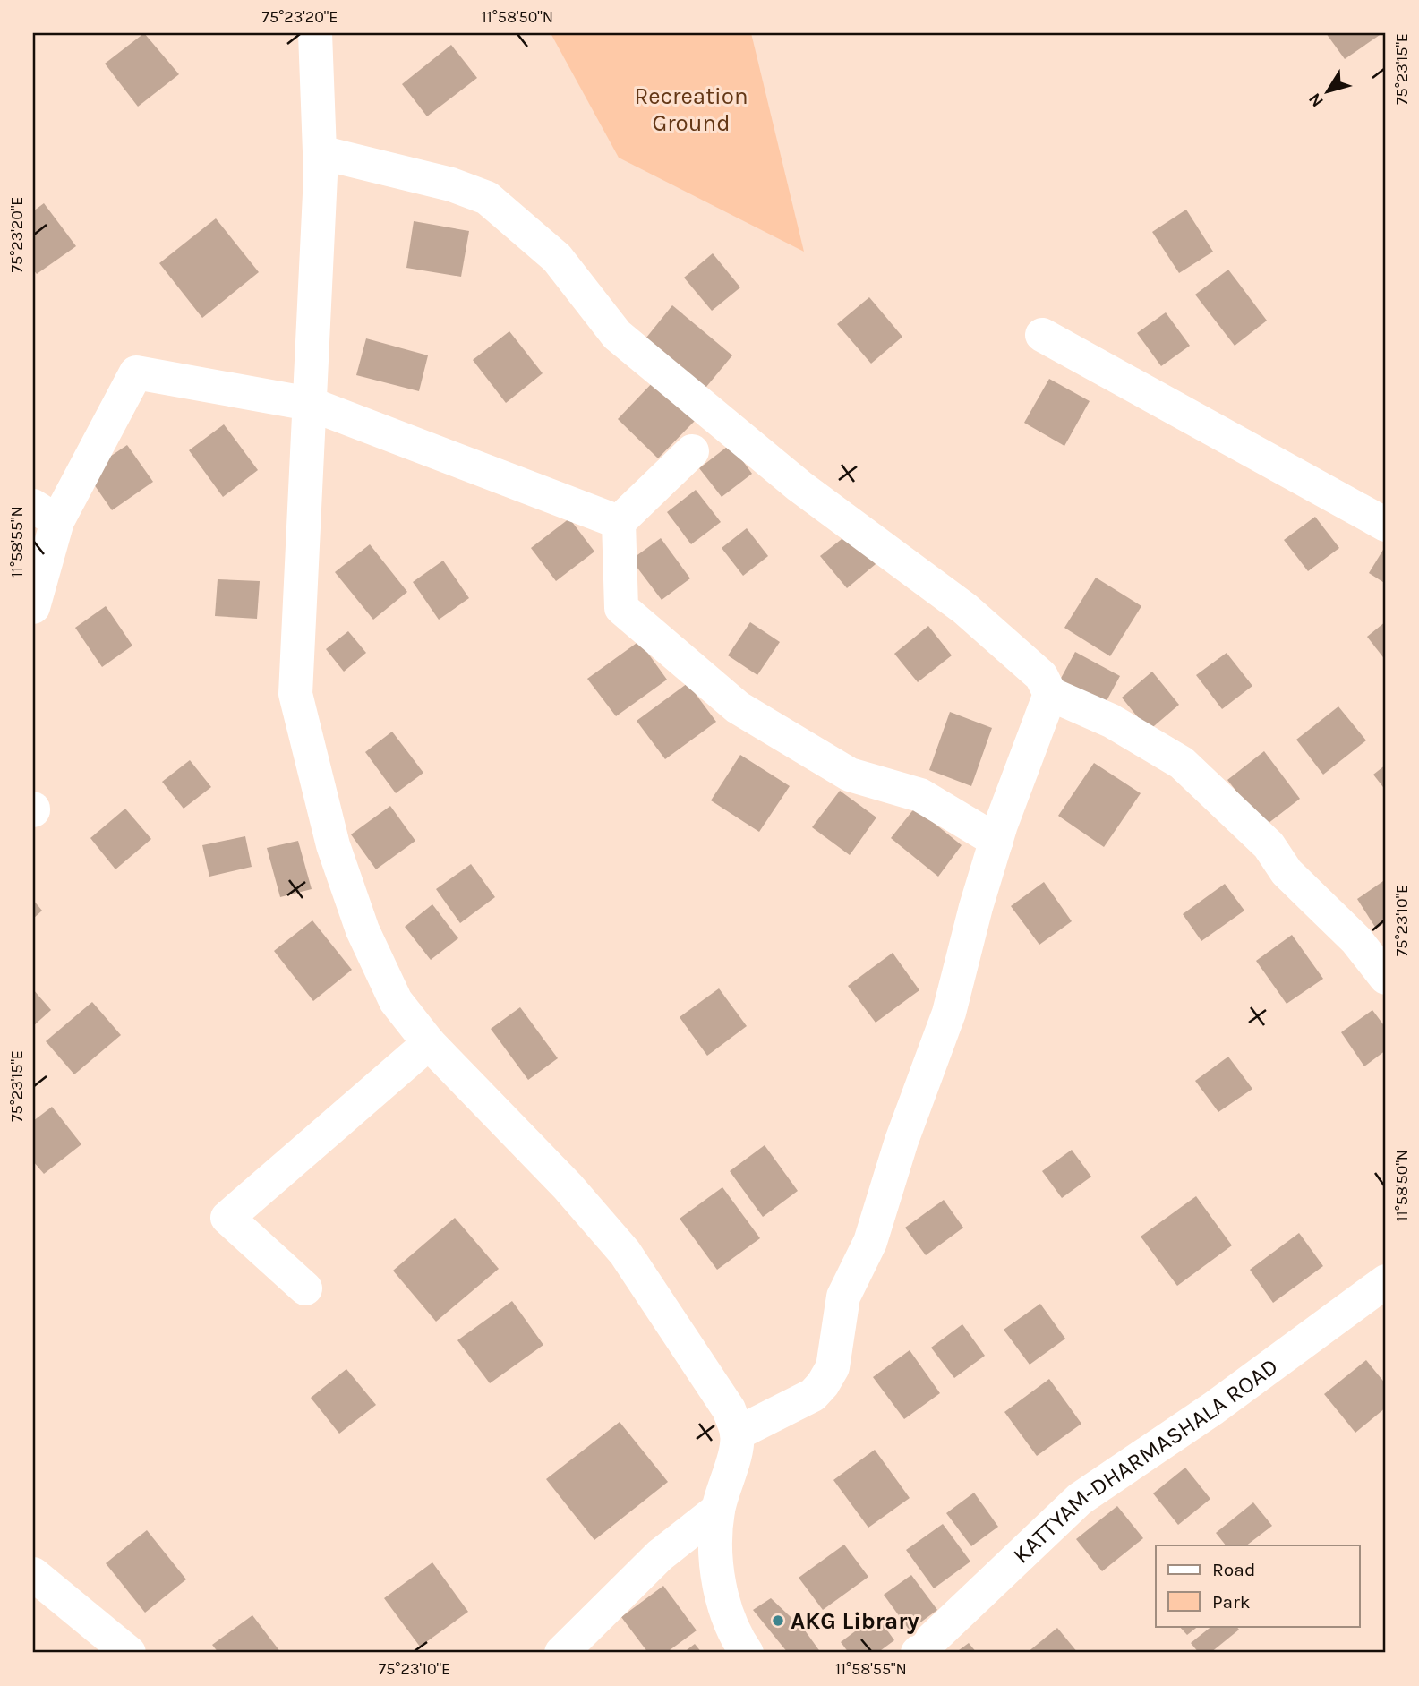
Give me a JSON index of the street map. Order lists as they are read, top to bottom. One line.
{"streets":{"street":["KATTYAM-DHARMASHALA ROAD"]},"parks":["Recreation Ground"],"places":["AKG Library"],"legend":["Road","Park"],"north":"bottom left","coordinates":["75°23'20\"E","11°58'50\"N","75°23'15\"E","11°58'55\"N","75°23'10\"E"]}
